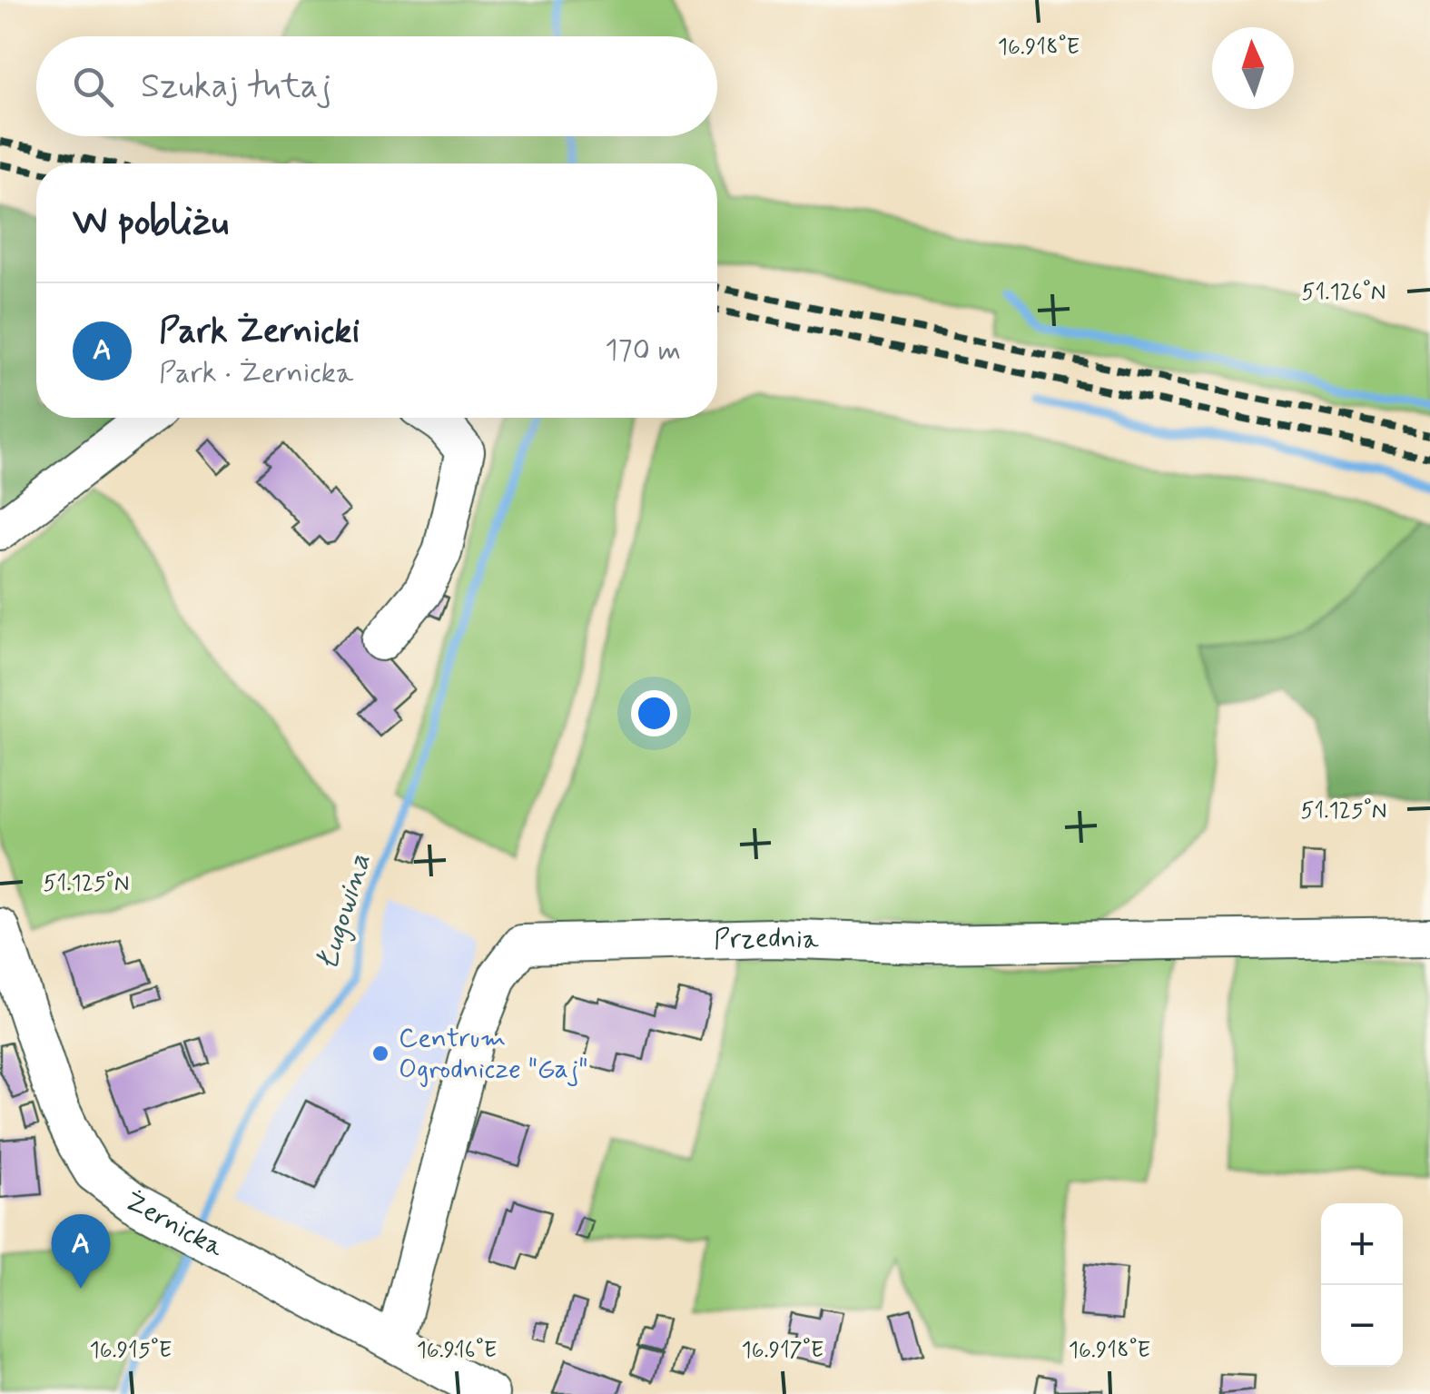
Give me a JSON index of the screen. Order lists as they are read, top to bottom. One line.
{"streets":{"street":["Przednia","Żernicka"]},"crossings":[["Przednia","Żernicka"]],"water":["Ługowina"],"places":["Centrum Ogrodnicze \"Gaj\""],"north":"top","page":{"search":"Szukaj tutaj","heading":"W pobliżu","list":[{"mark":"A","name":"Park Żernicki","note":"Park · Żernicka","value":"170 m"}],"map_buttons":["+","−"],"pins":"A"},"coordinates":["16.918°E","51.126°N","51.125°N","16.915°E","16.916°E","16.917°E"]}
